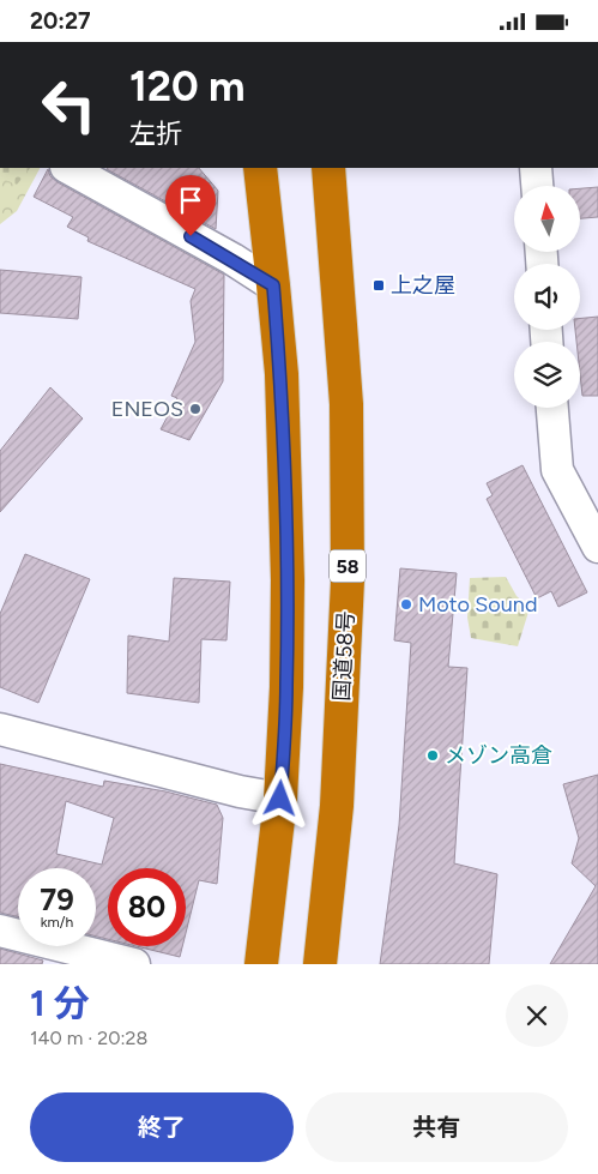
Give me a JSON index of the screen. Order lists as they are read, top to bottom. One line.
{"streets":{"highway":["58","国道58号"]},"places":{"transit":["上之屋"],"other":["ENEOS","Moto Sound","メゾン高倉"]},"north":"top","page":{"status":"20:27","turn":["120 m","左折"],"speed":"79 km/h","limit":"80","heading":["1 分","140 m · 20:28"],"buttons":["終了","共有"]}}
